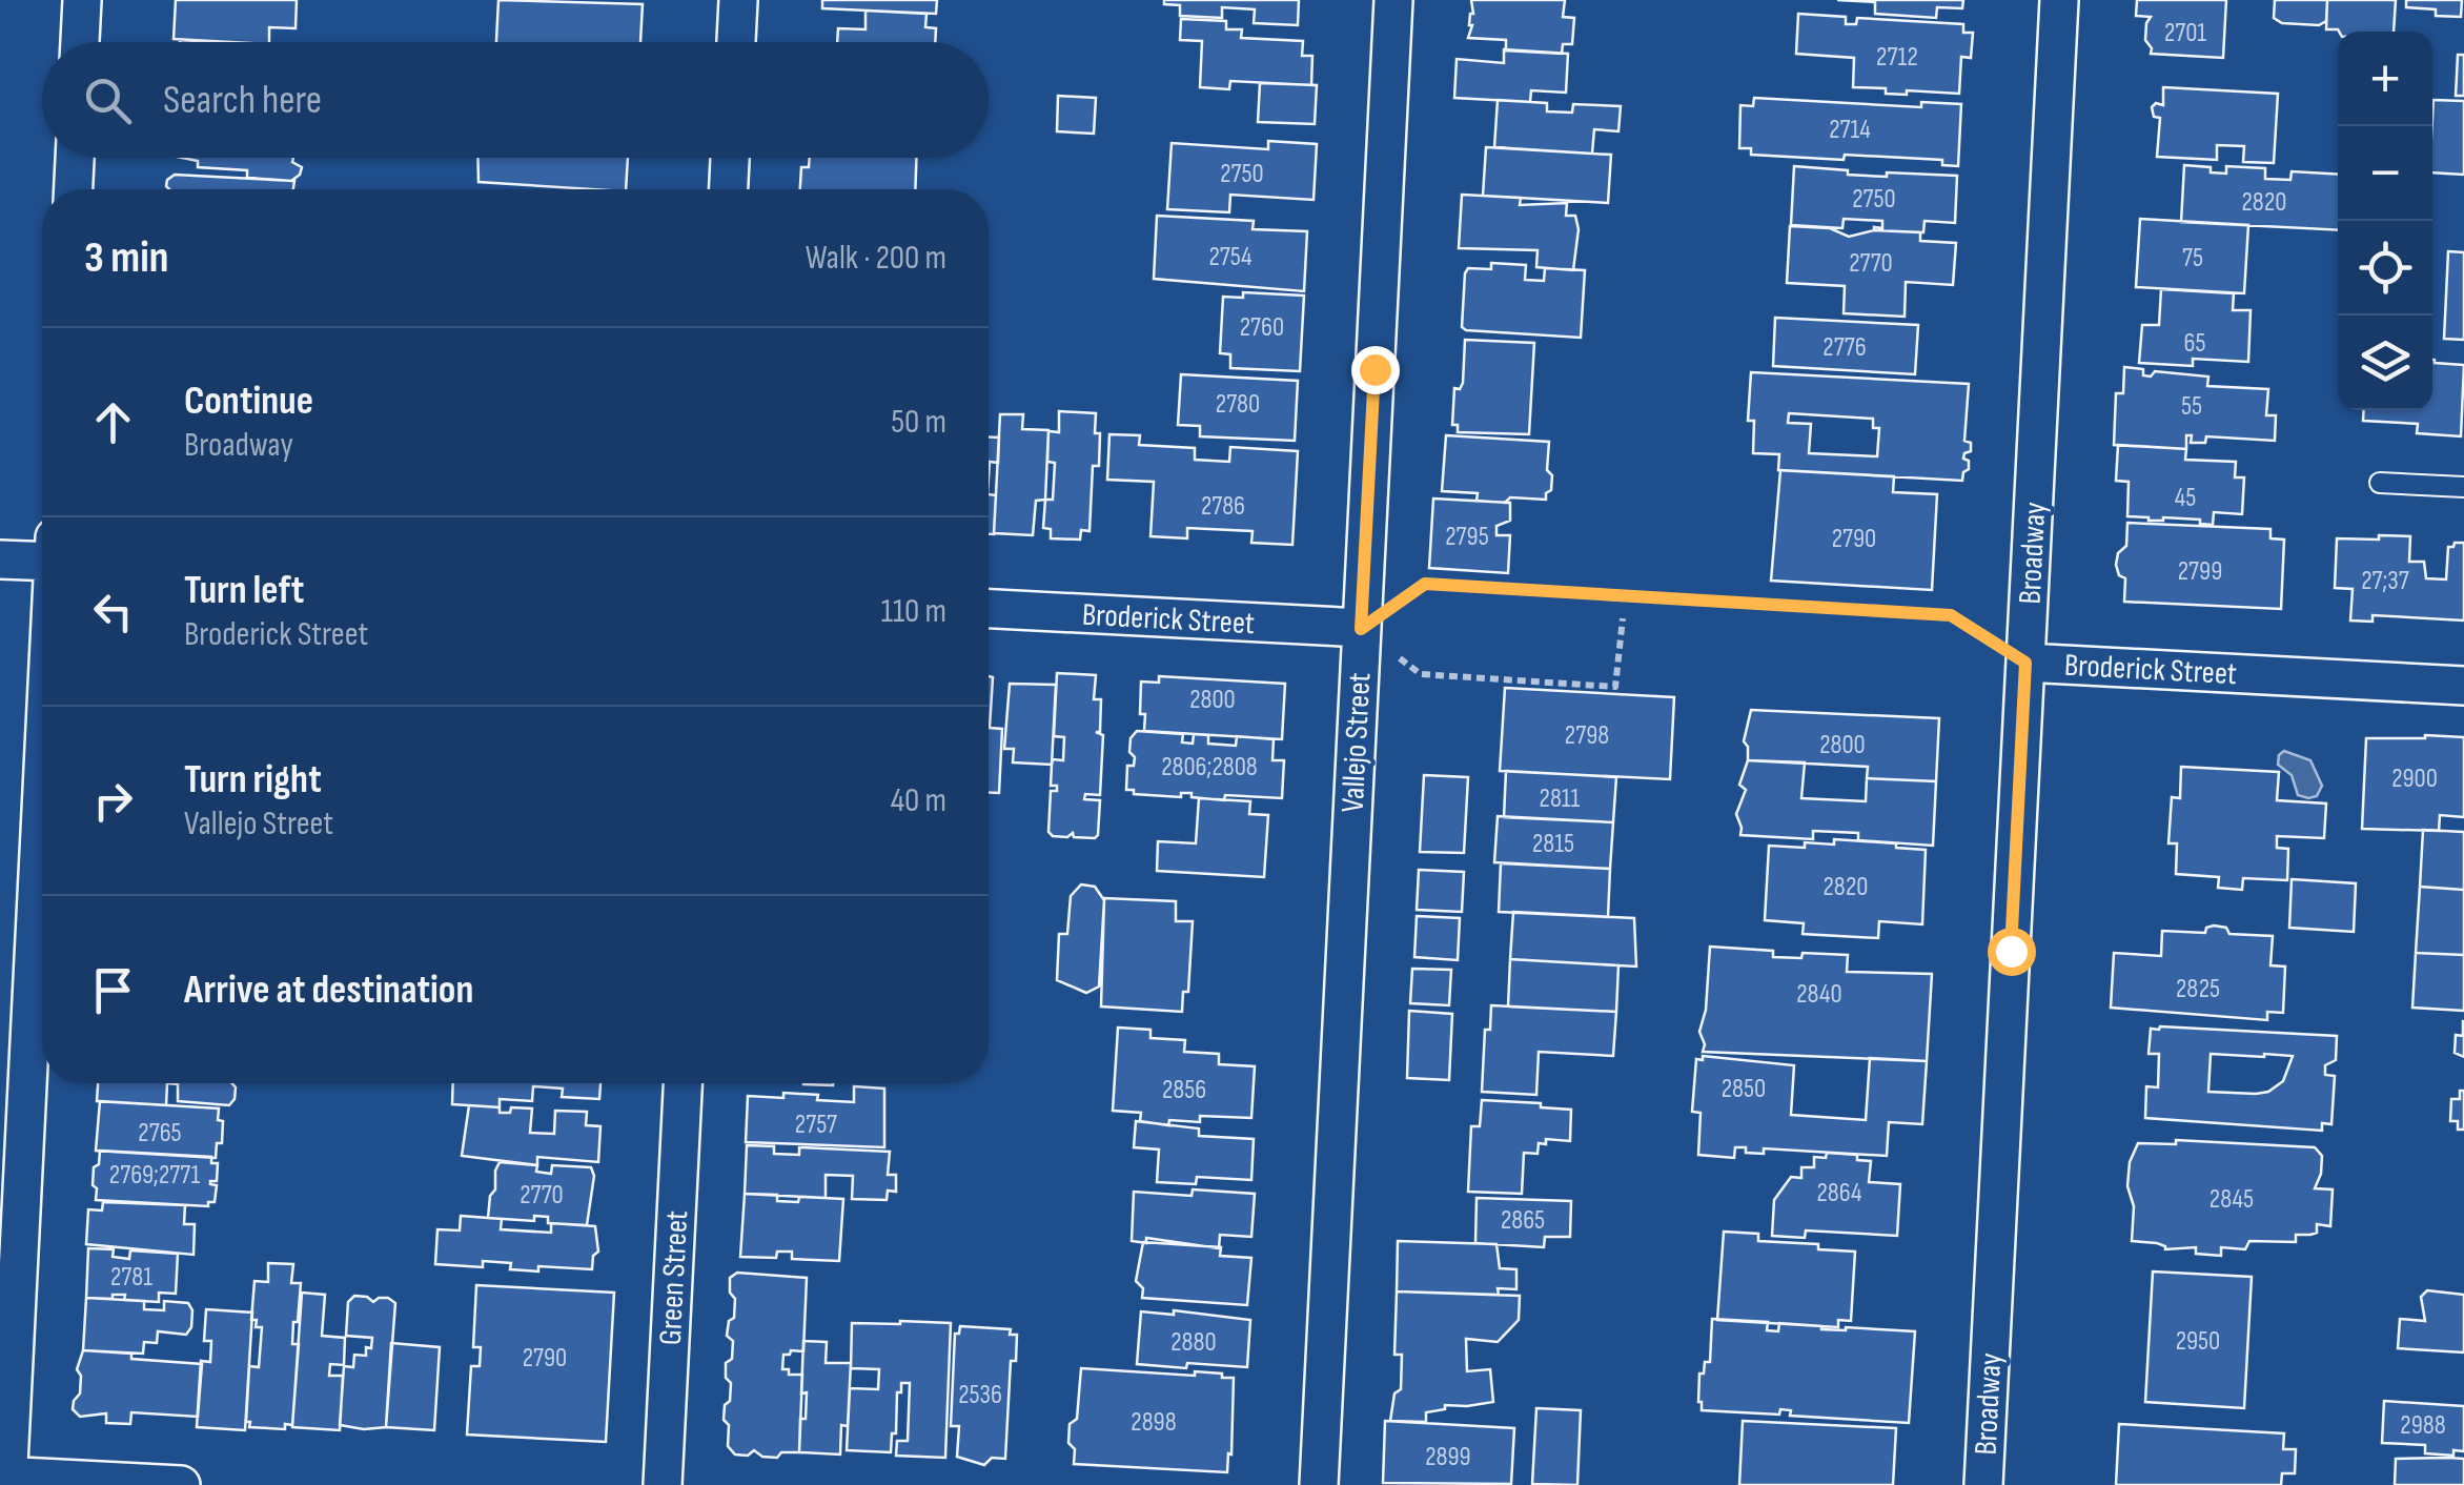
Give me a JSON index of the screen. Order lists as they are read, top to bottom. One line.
{"streets":{"street":["Broadway","Broderick Street","Vallejo Street","Green Street"]},"crossings":[["Broadway","Broderick Street"],["Broderick Street","Vallejo Street"]],"house_numbers":["2701","2712","2714","2750","2750","2820","2754","75","2770","2760","65","2776","2780","55","45","2786","2795","2790","2799","27;37","2800","2798","2800","2806;2808","2900","2811","2815","2820","2825","2840","2850","2856","2757","2765","2769;2771","2864","2770","2845","2865","2781","2950","2880","2790","2536","2898","2988","2899"],"page":{"map_buttons":["+","−"],"search":"Search here","heading":["3 min","Walk · 200 m"],"list":[["Continue","Broadway","50 m"],["Turn left","Broderick Street","110 m"],["Turn right","Vallejo Street","40 m"],"Arrive at destination"]}}
